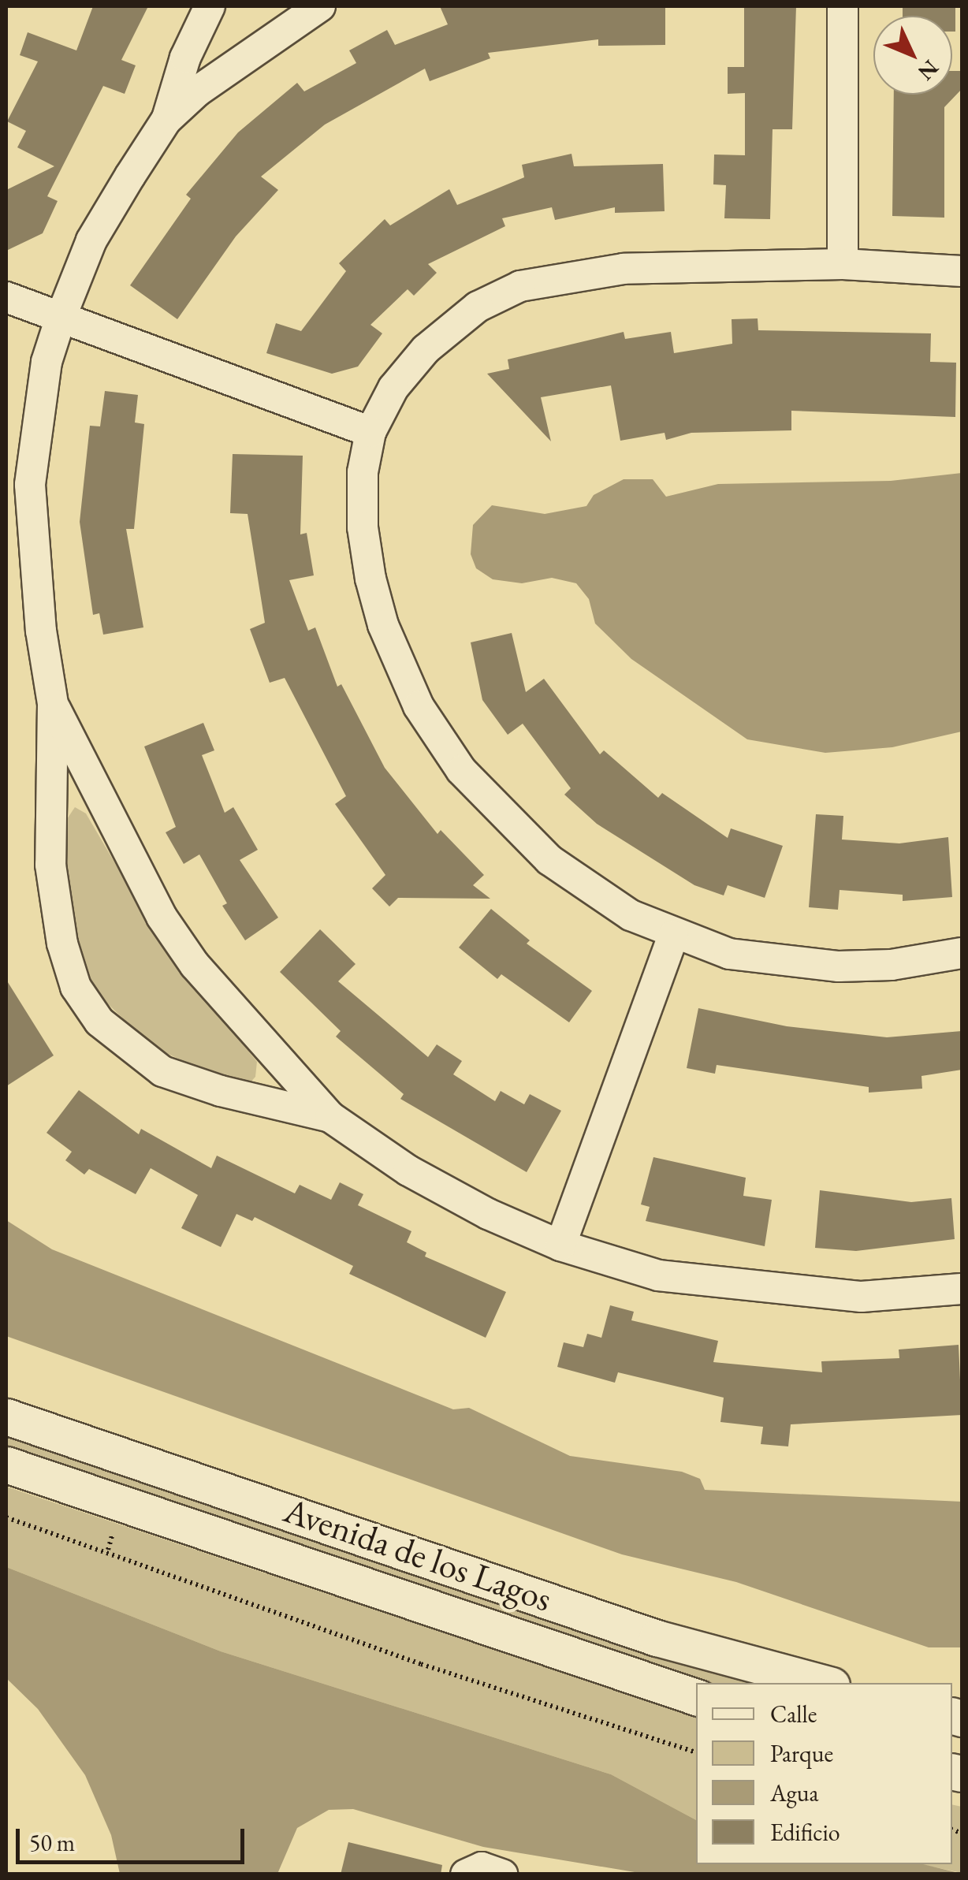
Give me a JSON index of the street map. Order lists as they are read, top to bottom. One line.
{"streets":{"street":["Avenida de los Lagos"]},"legend":["Calle","Parque","Agua","Edificio"],"scale_bar":"50 m","north":"bottom right"}
